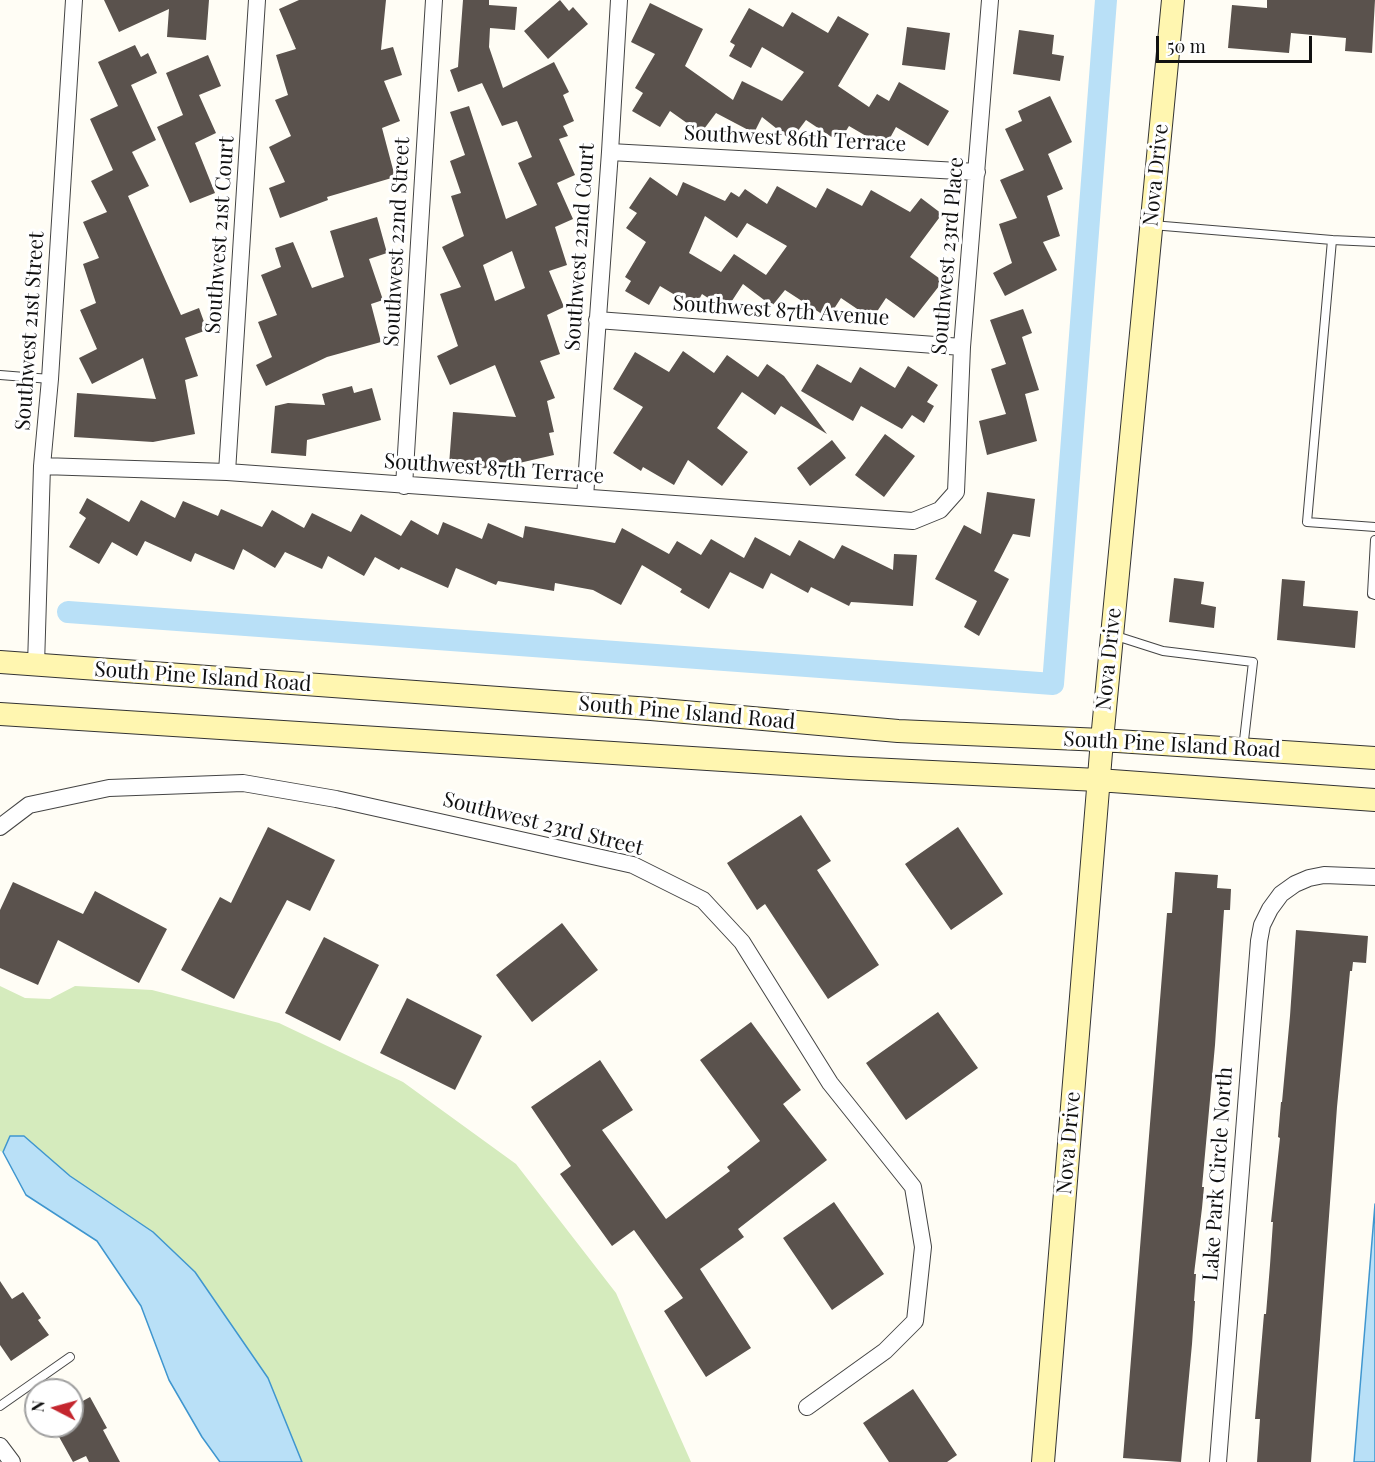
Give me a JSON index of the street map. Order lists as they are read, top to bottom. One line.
{"streets":{"main road":["Nova Drive","South Pine Island Road"],"street":["Southwest 86th Terrace","Southwest 21st Court","Southwest 22nd Street","Southwest 22nd Court","Southwest 23rd Place","Southwest 87th Avenue","Southwest 21st Street","Southwest 87th Terrace","Southwest 23rd Street","Lake Park Circle North"]},"crossings":[["Southwest 86th Terrace","Southwest 22nd Court"],["Southwest 86th Terrace","Southwest 23rd Place"],["Nova Drive","South Pine Island Road"],["Southwest 21st Court","Southwest 87th Terrace"],["Southwest 22nd Street","Southwest 87th Terrace"],["Southwest 22nd Court","Southwest 87th Avenue"],["Southwest 22nd Court","Southwest 87th Terrace"],["Southwest 23rd Place","Southwest 87th Avenue"],["Southwest 23rd Place","Southwest 87th Terrace"],["Southwest 21st Street","Southwest 87th Terrace"],["Southwest 21st Street","South Pine Island Road"]],"scale_bar":"50 m","north":"left"}
